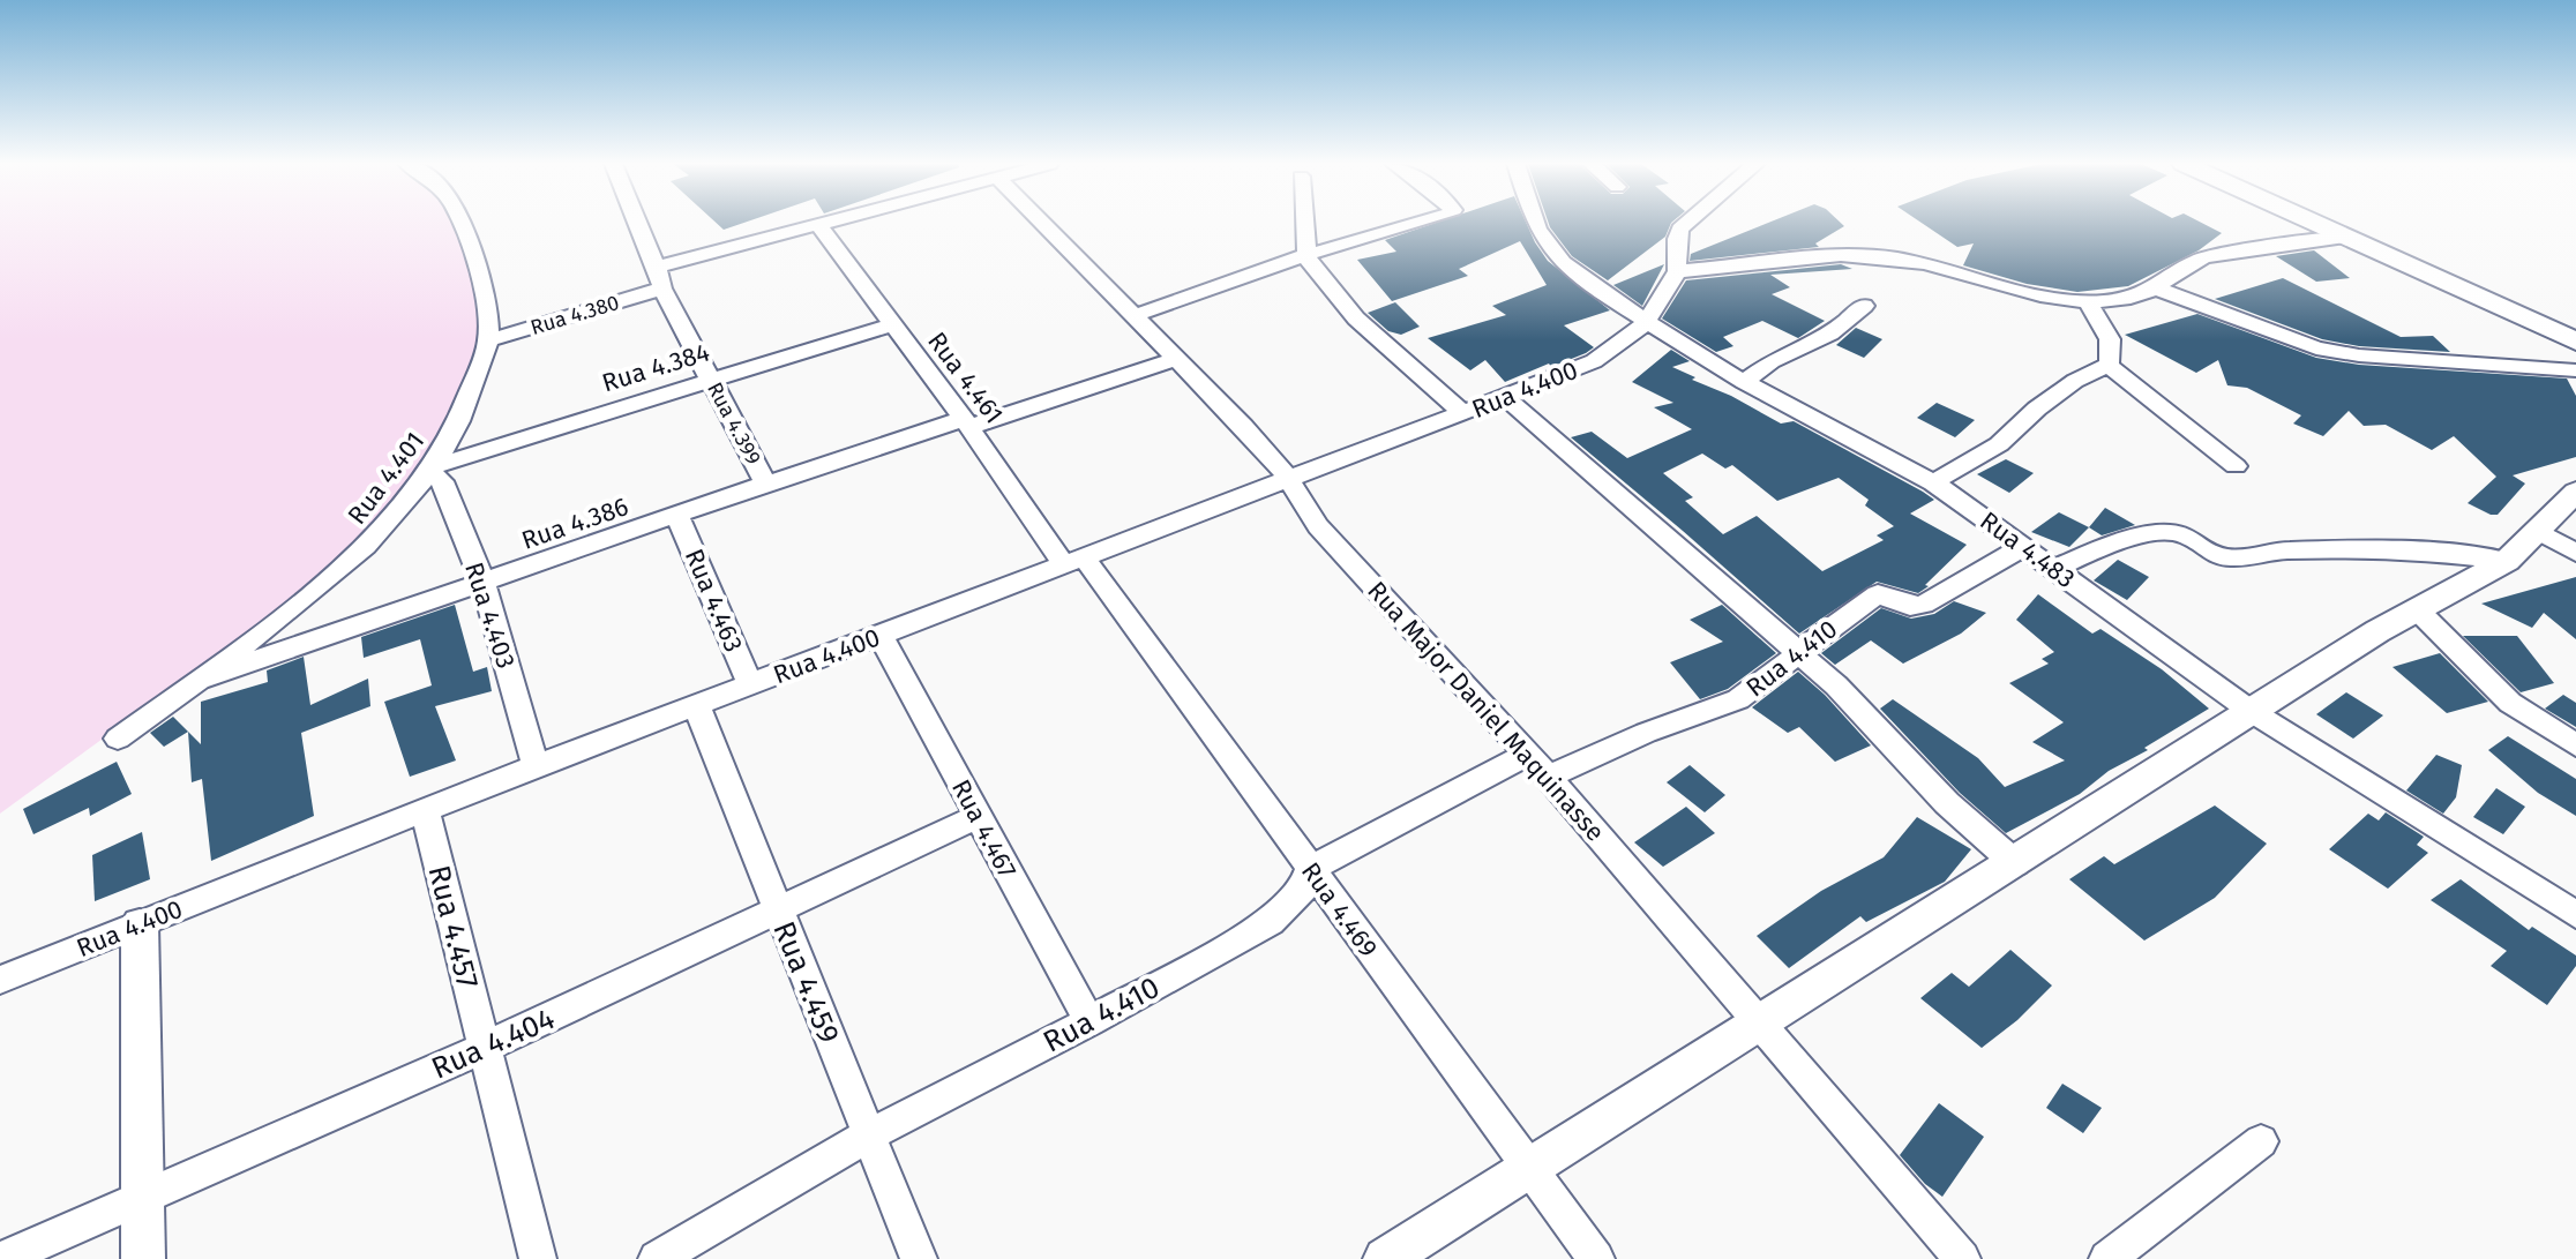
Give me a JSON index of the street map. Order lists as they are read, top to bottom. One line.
{"streets":{"street":["Rua 4.380","Rua 4.384","Rua 4.461","Rua 4.400","Rua 4.399","Rua 4.401","Rua 4.386","Rua 4.483","Rua 4.463","Rua 4.403","Rua 4.410","Rua Major Daniel Maquinasse","Rua 4.467","Rua 4.469","Rua 4.457","Rua 4.459","Rua 4.404"]},"crossings":[["Rua 4.380","Rua 4.399"],["Rua 4.380","Rua 4.401"],["Rua 4.384","Rua 4.461"],["Rua 4.384","Rua 4.399"],["Rua 4.384","Rua 4.401"],["Rua 4.384","Rua 4.403"],["Rua 4.461","Rua 4.400"],["Rua 4.461","Rua 4.386"],["Rua 4.461","Rua 4.469"],["Rua 4.400","Rua 4.483"],["Rua 4.400","Rua 4.463"],["Rua 4.400","Rua 4.403"],["Rua 4.400","Rua Major Daniel Maquinasse"],["Rua 4.400","Rua 4.467"],["Rua 4.400","Rua 4.469"],["Rua 4.400","Rua 4.457"],["Rua 4.400","Rua 4.459"],["Rua 4.399","Rua 4.386"],["Rua 4.401","Rua 4.386"],["Rua 4.401","Rua 4.403"],["Rua 4.386","Rua 4.463"],["Rua 4.386","Rua 4.403"],["Rua 4.386","Rua Major Daniel Maquinasse"],["Rua 4.483","Rua 4.410"],["Rua 4.410","Rua Major Daniel Maquinasse"],["Rua 4.410","Rua 4.467"],["Rua 4.410","Rua 4.469"],["Rua 4.410","Rua 4.459"],["Rua 4.467","Rua 4.404"],["Rua 4.457","Rua 4.404"],["Rua 4.459","Rua 4.404"]]}
